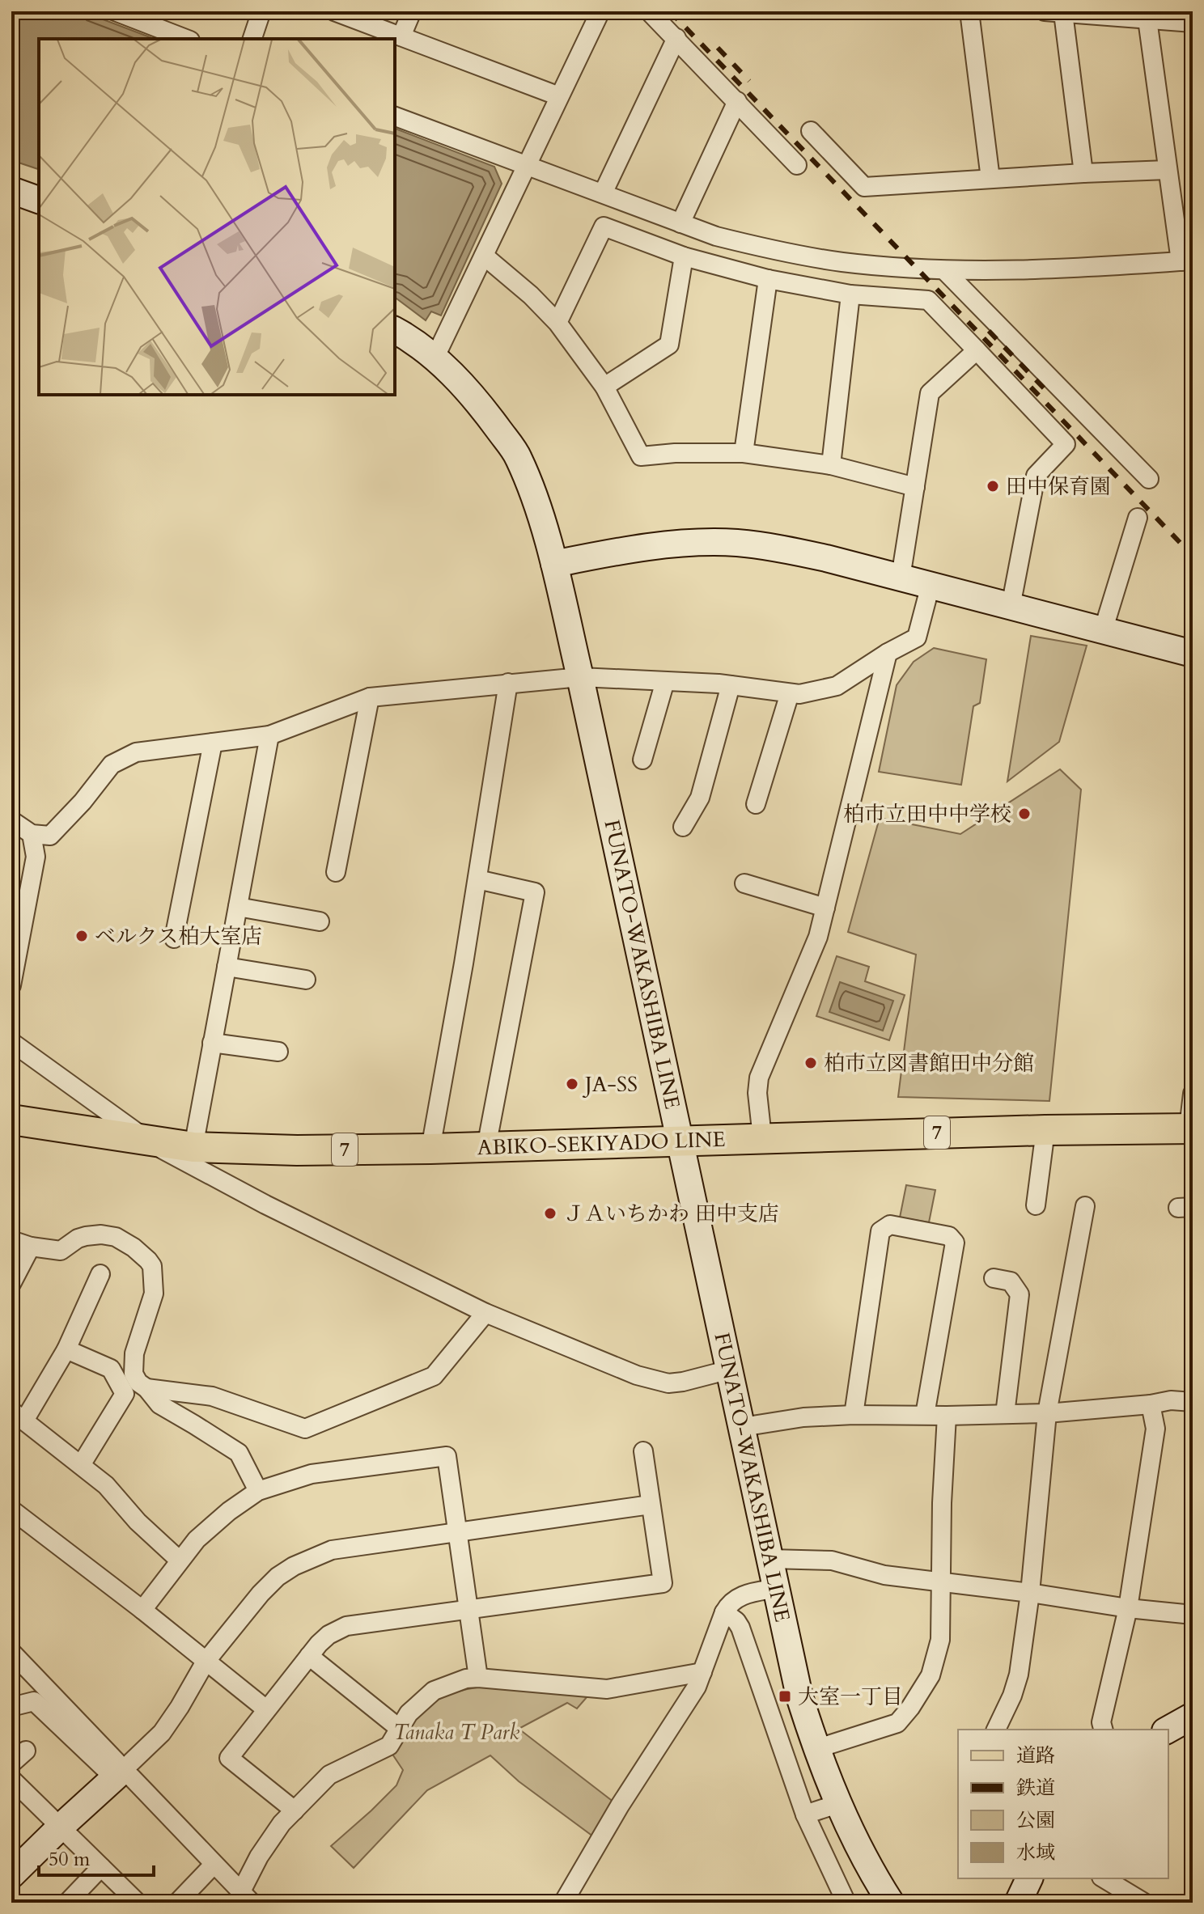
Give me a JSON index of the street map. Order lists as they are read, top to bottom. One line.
{"streets":{"main road":["7","ABIKO-SEKIYADO LINE"],"street":["FUNATO-WAKASHIBA LINE"]},"crossings":[["FUNATO-WAKASHIBA LINE","ABIKO-SEKIYADO LINE"]],"parks":["Tanaka T Park"],"places":{"other":["田中保育園","柏市立田中中学校","ベルクス柏大室店","柏市立図書館田中分館","JA-SS","ＪＡいちかわ 田中支店"],"transit":["大室一丁目"]},"legend":["道路","鉄道","公園","水域"],"scale_bar":"50 m"}
